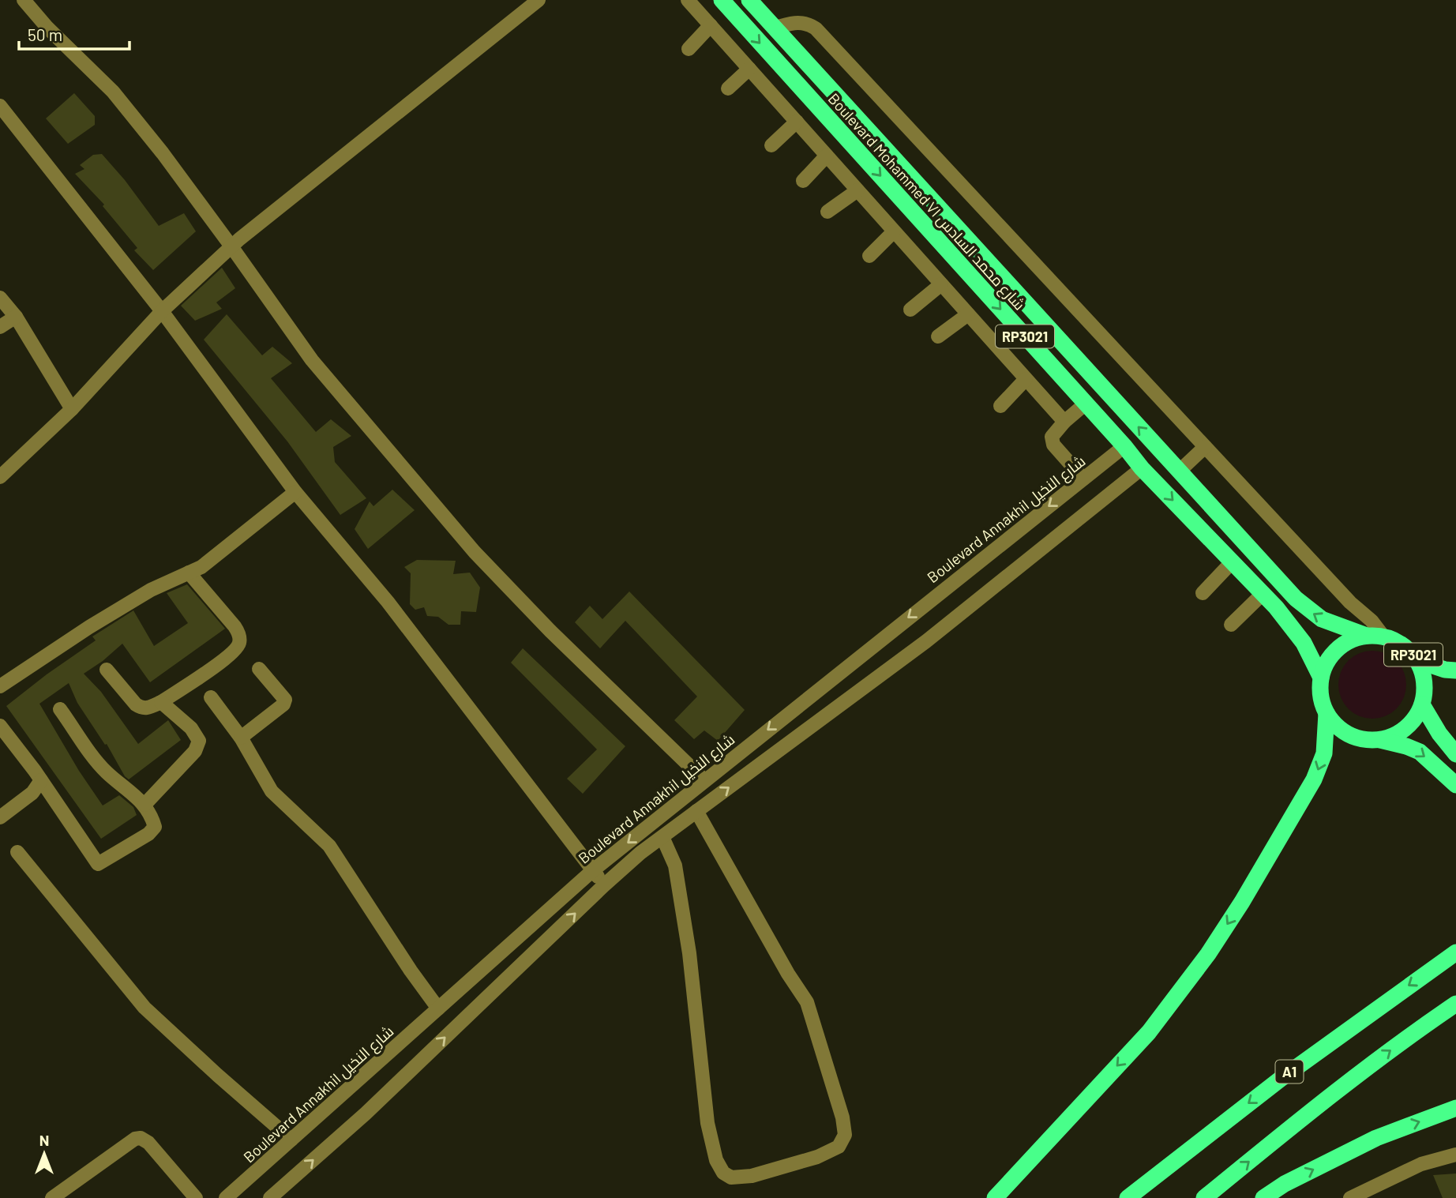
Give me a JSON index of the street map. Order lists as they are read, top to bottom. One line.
{"streets":{"highway":["Boulevard Mohammed VI شارع محمد السادس","RP3021","A1"],"street":["Boulevard Annakhil شارع النخيل"]},"crossings":[["Boulevard Mohammed VI شارع محمد السادس","RP3021"],["Boulevard Mohammed VI شارع محمد السادس","Boulevard Annakhil شارع النخيل"]],"scale_bar":"50 m","north":"top"}
